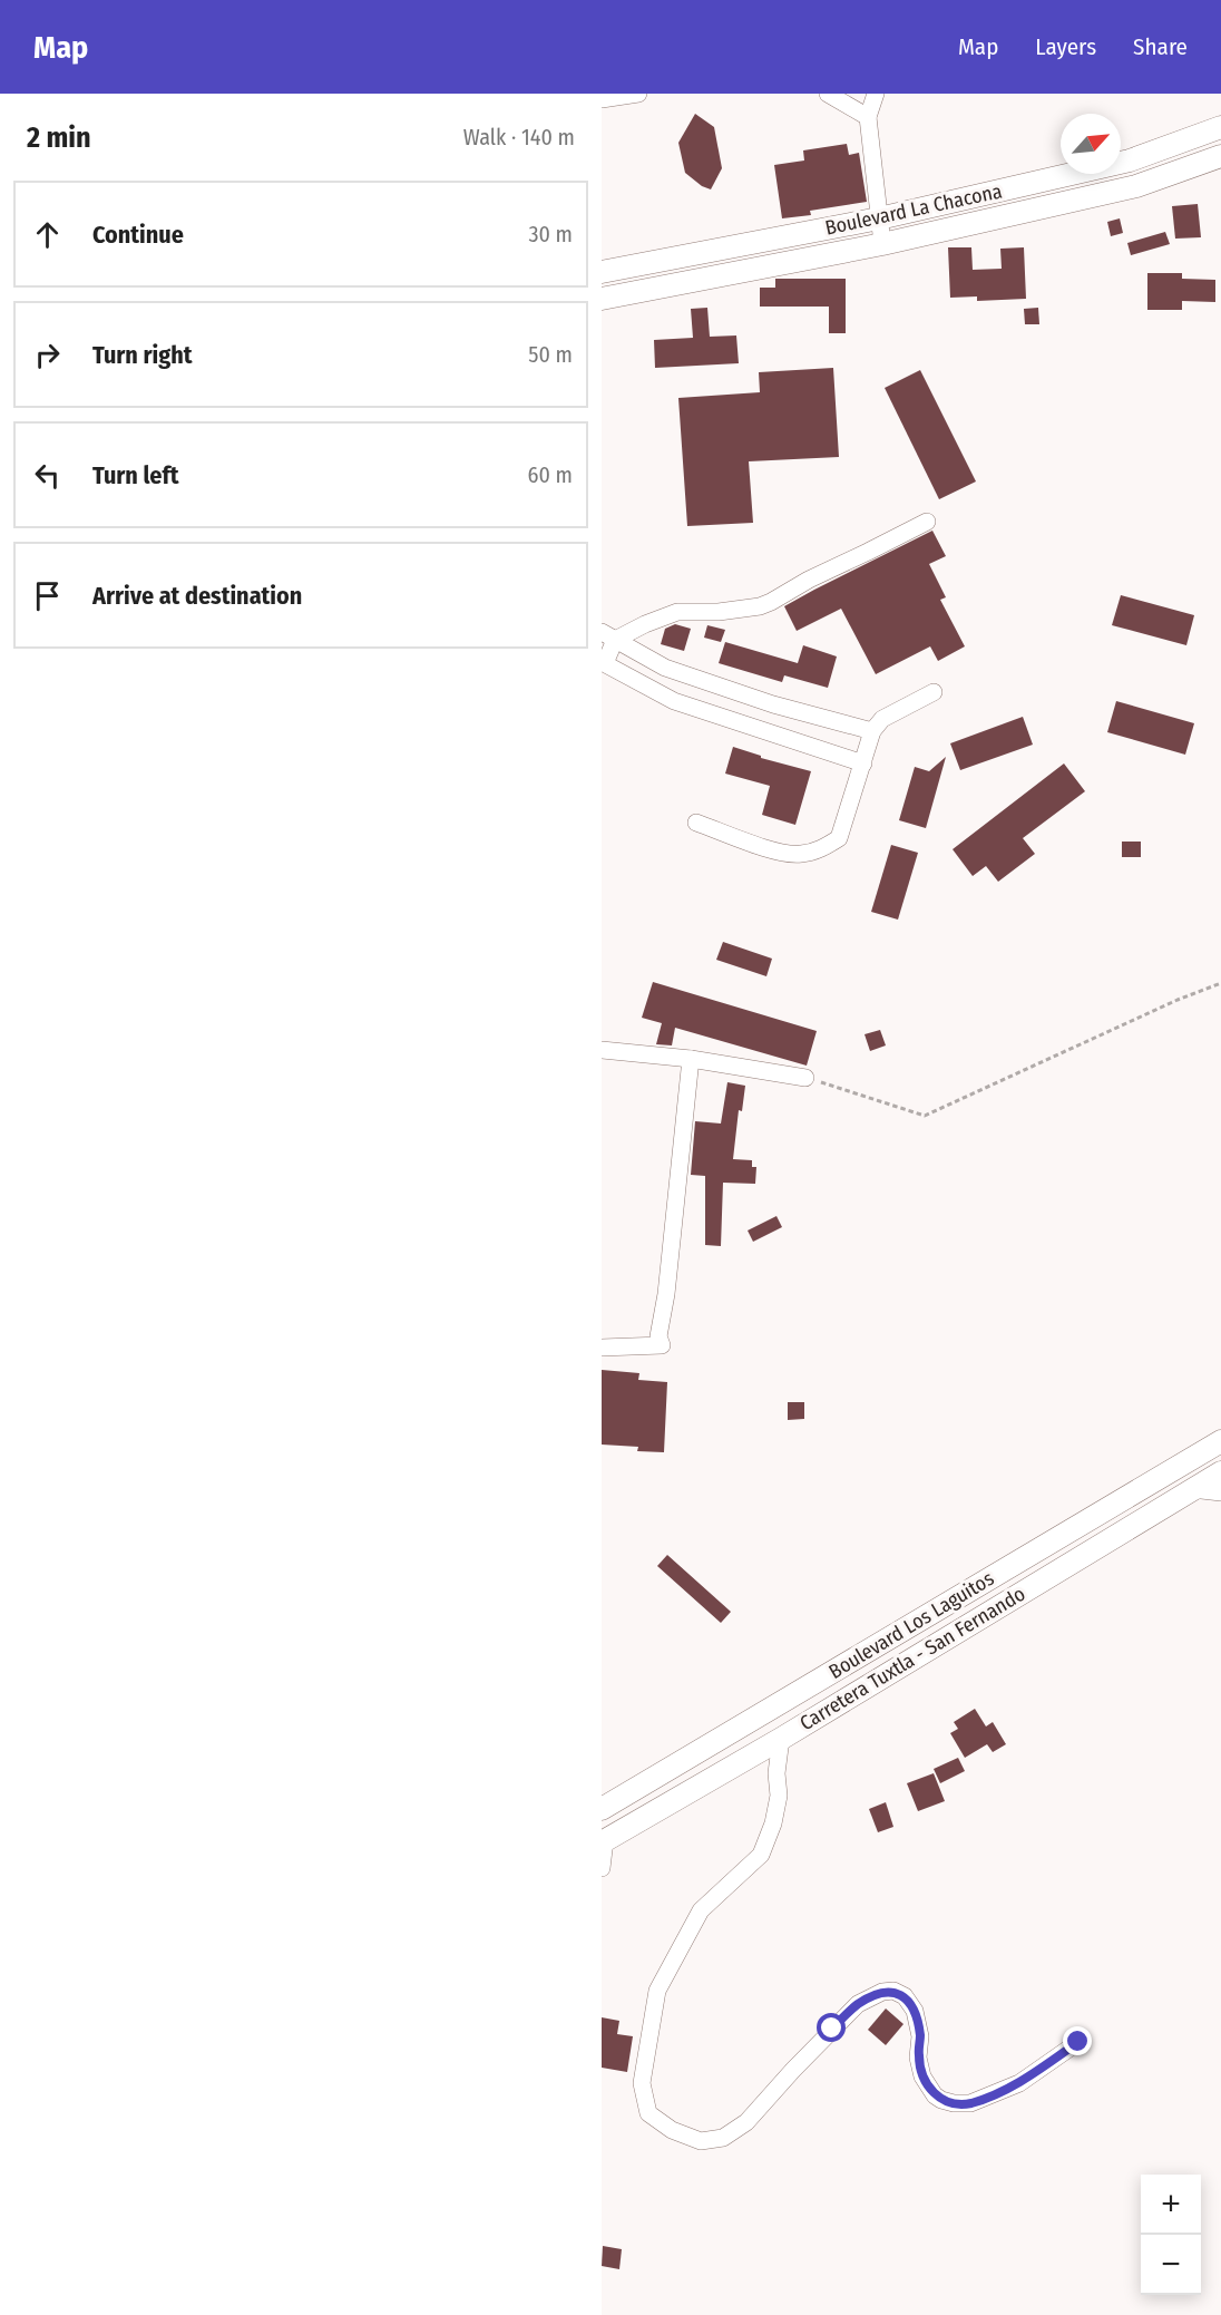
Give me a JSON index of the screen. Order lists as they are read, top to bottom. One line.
{"streets":{"main road":["Boulevard La Chacona","Boulevard Los Laguitos","Carretera Tuxtla - San Fernando"]},"north":"top right","page":{"header":"Map","nav":["Map","Layers","Share"],"heading":["2 min","Walk · 140 m"],"list":[["Continue","30 m"],["Turn right","50 m"],["Turn left","60 m"],"Arrive at destination"],"map_buttons":["+","−"]}}
